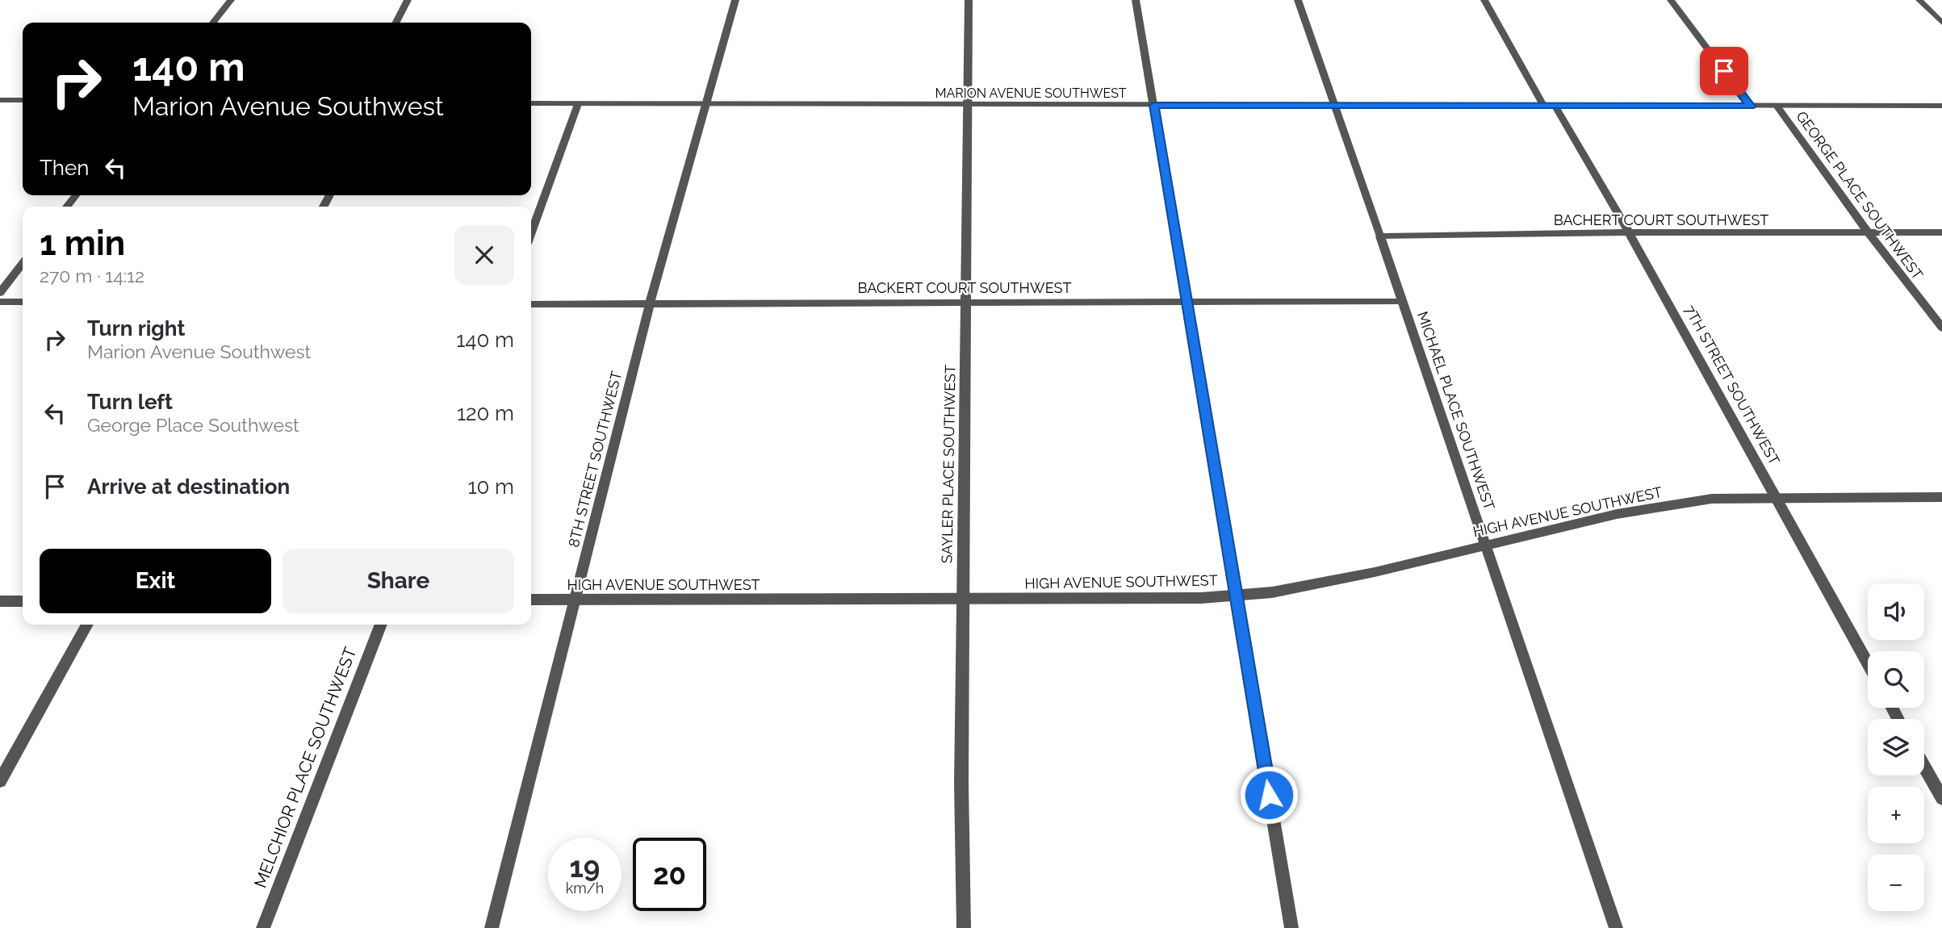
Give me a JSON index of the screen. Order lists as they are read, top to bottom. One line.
{"streets":{"street":["MARION AVENUE SOUTHWEST","GEORGE PLACE SOUTHWEST","BACHERT COURT SOUTHWEST","BACKERT COURT SOUTHWEST","7TH STREET SOUTHWEST","MICHAEL PLACE SOUTHWEST","8TH STREET SOUTHWEST","SAYLER PLACE SOUTHWEST","HIGH AVENUE SOUTHWEST","MELCHIOR PLACE SOUTHWEST"]},"crossings":[["MARION AVENUE SOUTHWEST","GEORGE PLACE SOUTHWEST"],["MARION AVENUE SOUTHWEST","7TH STREET SOUTHWEST"],["MARION AVENUE SOUTHWEST","MICHAEL PLACE SOUTHWEST"],["MARION AVENUE SOUTHWEST","8TH STREET SOUTHWEST"],["MARION AVENUE SOUTHWEST","SAYLER PLACE SOUTHWEST"],["GEORGE PLACE SOUTHWEST","BACHERT COURT SOUTHWEST"],["BACHERT COURT SOUTHWEST","7TH STREET SOUTHWEST"],["BACHERT COURT SOUTHWEST","MICHAEL PLACE SOUTHWEST"],["BACKERT COURT SOUTHWEST","MICHAEL PLACE SOUTHWEST"],["BACKERT COURT SOUTHWEST","8TH STREET SOUTHWEST"],["BACKERT COURT SOUTHWEST","SAYLER PLACE SOUTHWEST"],["7TH STREET SOUTHWEST","HIGH AVENUE SOUTHWEST"],["MICHAEL PLACE SOUTHWEST","HIGH AVENUE SOUTHWEST"],["8TH STREET SOUTHWEST","HIGH AVENUE SOUTHWEST"],["SAYLER PLACE SOUTHWEST","HIGH AVENUE SOUTHWEST"]],"page":{"turn":["140 m","Marion Avenue Southwest"],"then":"Then","heading":["1 min","270 m · 14:12"],"list":[{"name":"Turn right","note":"Marion Avenue Southwest","value":"140 m"},{"name":"Turn left","note":"George Place Southwest","value":"120 m"},{"name":"Arrive at destination","value":"10 m"}],"buttons":["Exit","Share"],"map_buttons":["+","−"],"speed":"19 km/h","limit":"20"}}
